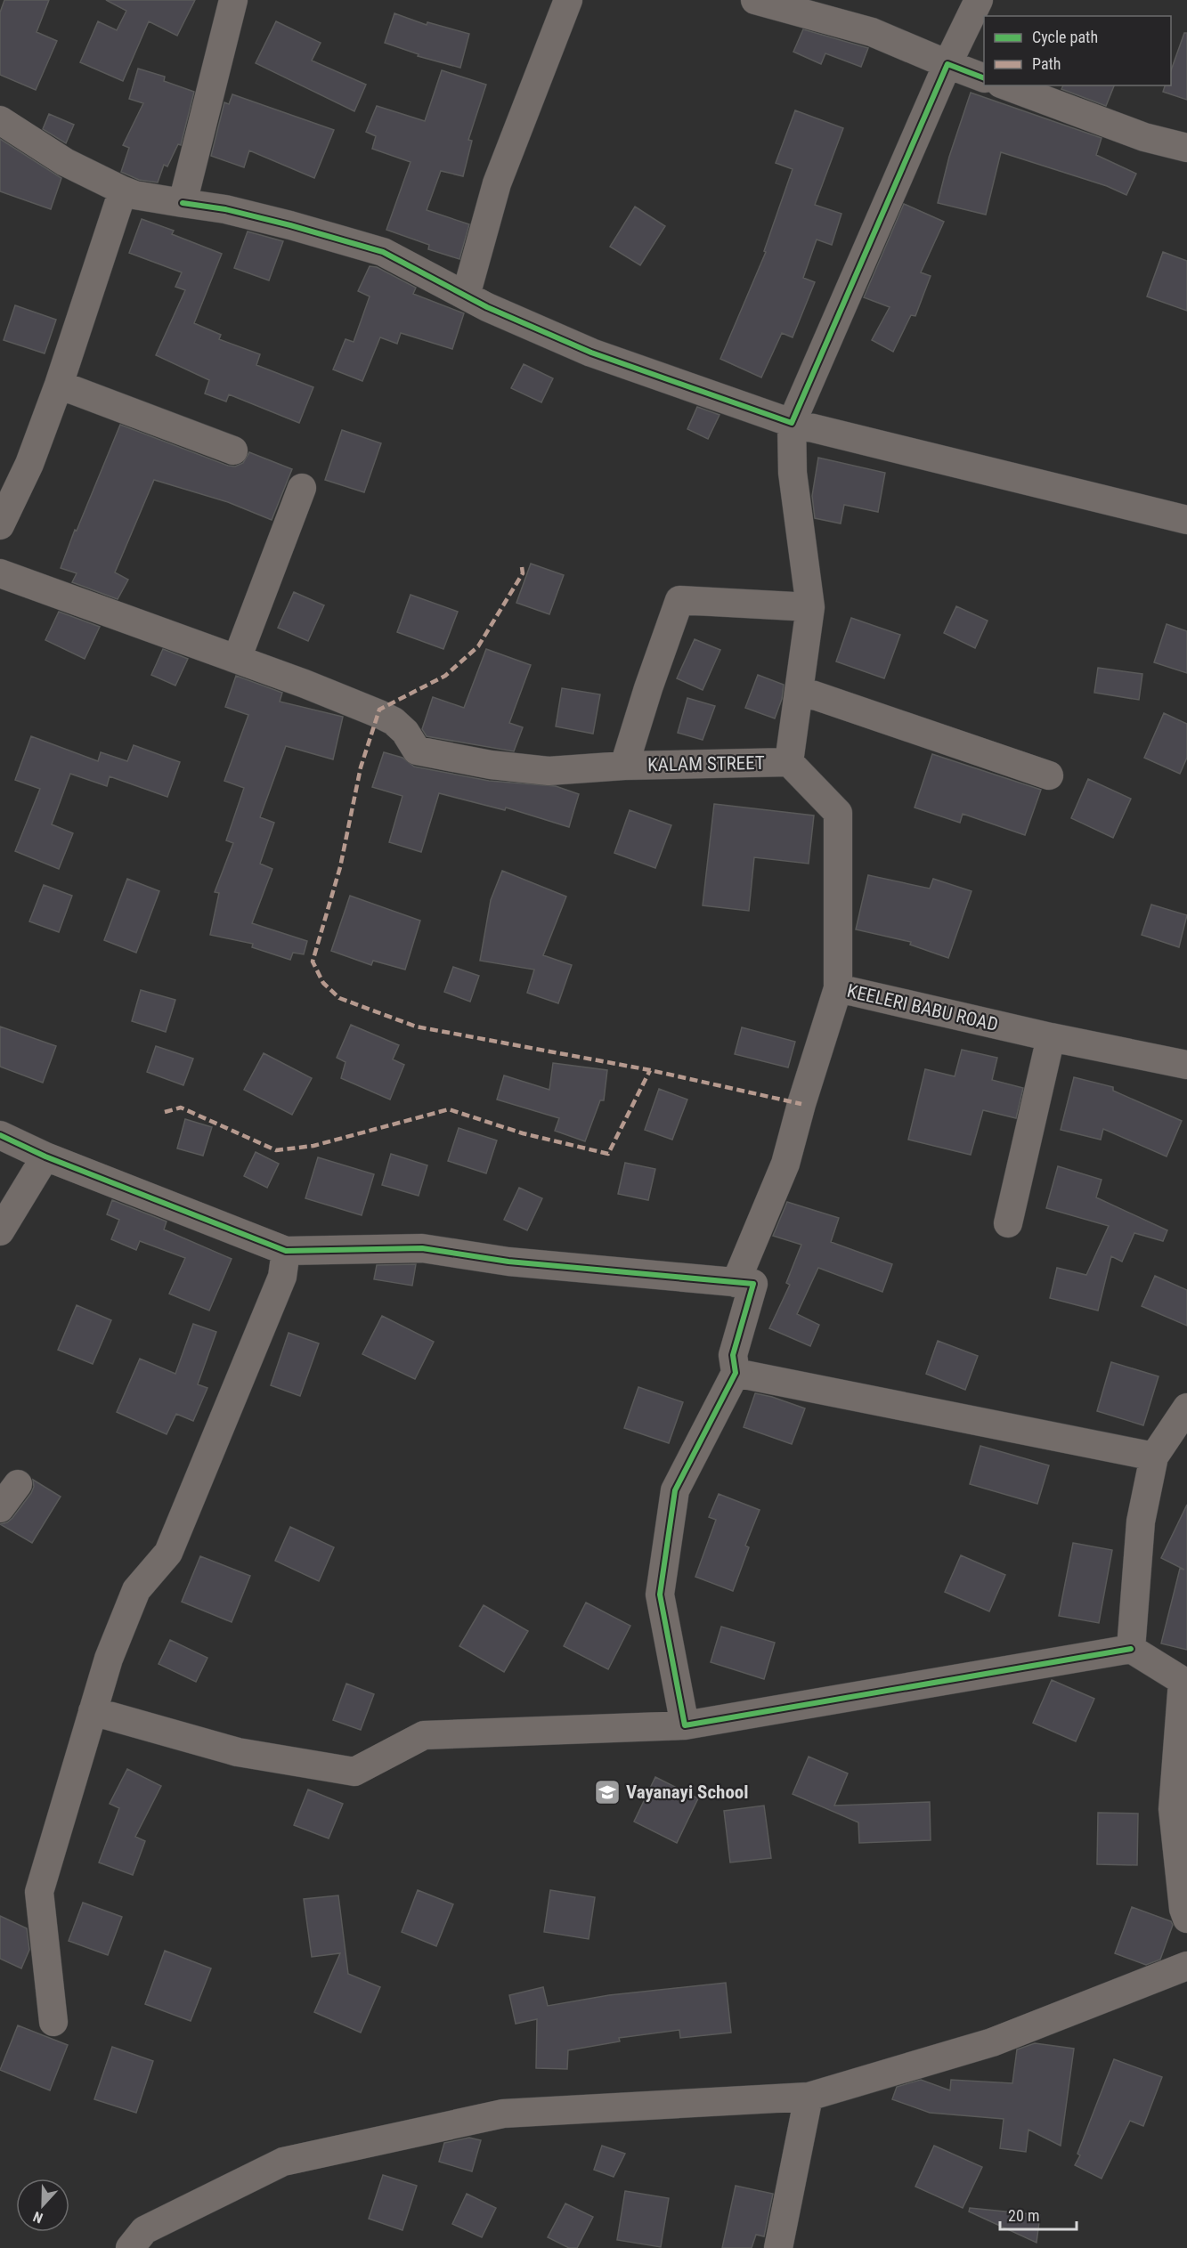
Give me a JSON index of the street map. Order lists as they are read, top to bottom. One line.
{"streets":{"street":["KALAM STREET","KEELERI BABU ROAD"]},"places":{"school or university":["Vayanayi School"]},"legend":["Cycle path","Path"],"scale_bar":"20 m","north":"bottom"}
